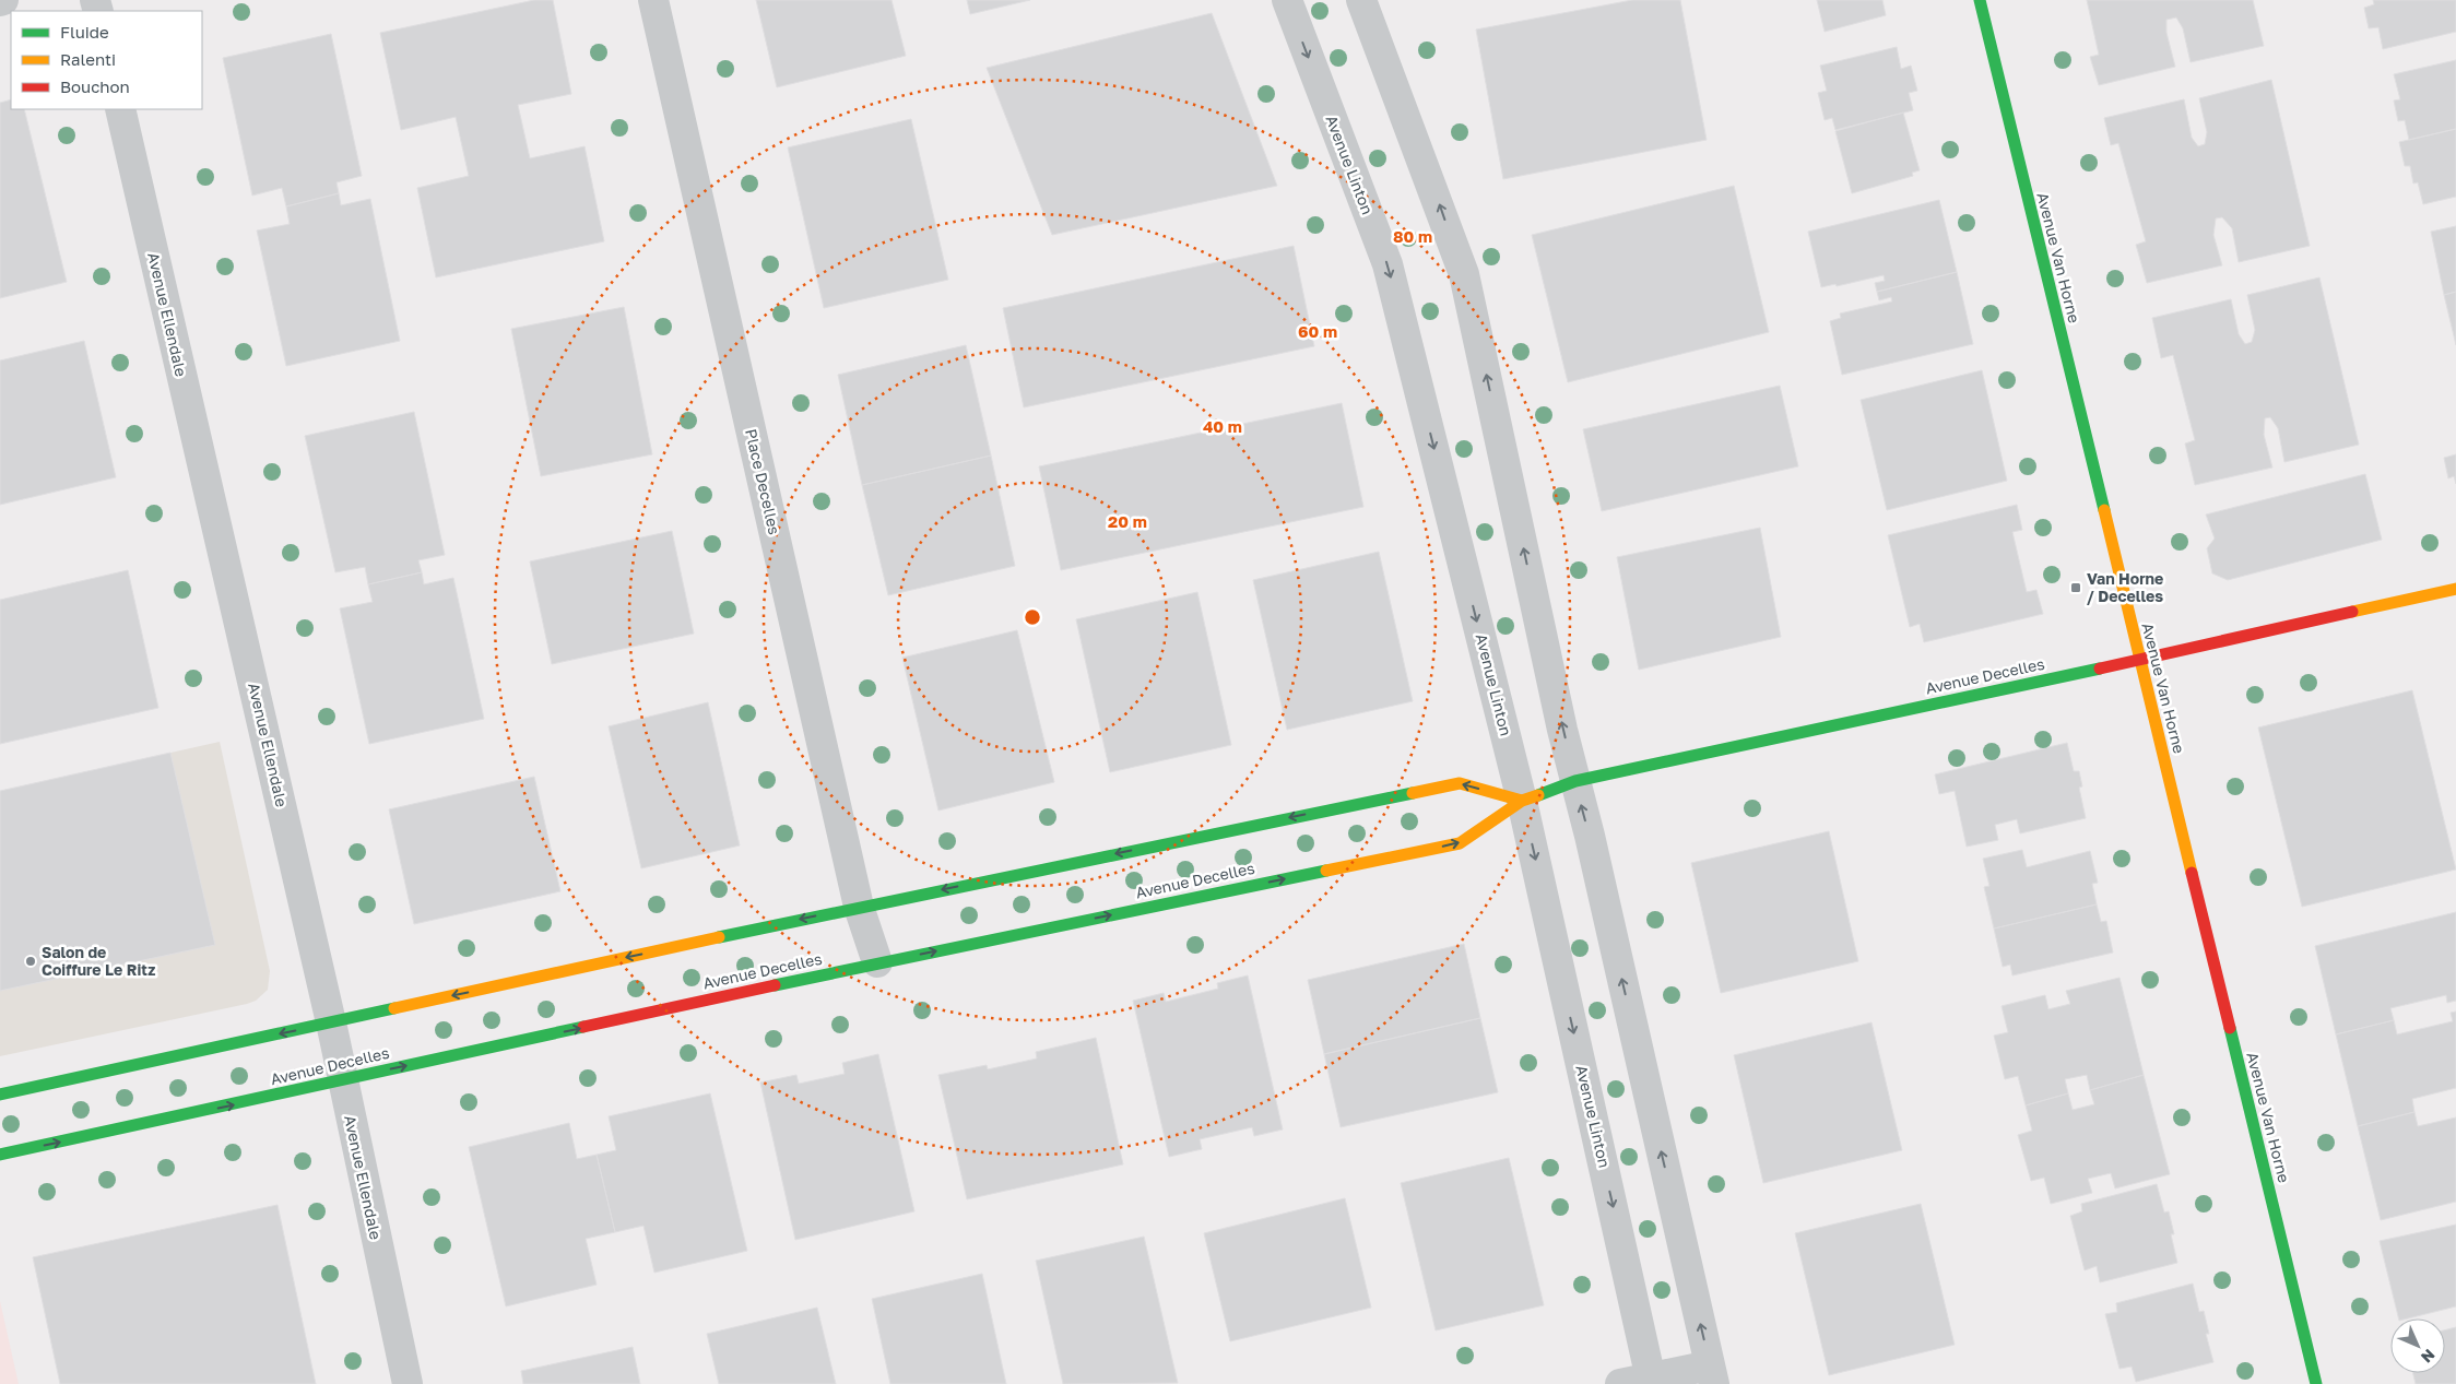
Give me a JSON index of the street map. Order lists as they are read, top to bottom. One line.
{"streets":{"street":["Avenue Linton","Avenue Van Horne","Avenue Ellendale","Place Decelles","Avenue Decelles"]},"crossings":[["Avenue Linton","Avenue Decelles"],["Avenue Van Horne","Avenue Decelles"],["Avenue Ellendale","Avenue Decelles"],["Place Decelles","Avenue Decelles"]],"places":{"transit":["Van Horne / Decelles"],"other":["Salon de Coiffure Le Ritz"]},"legend":["Fluide","Ralenti","Bouchon"],"north":"bottom right","rings":["80 m","60 m","40 m","20 m"]}
